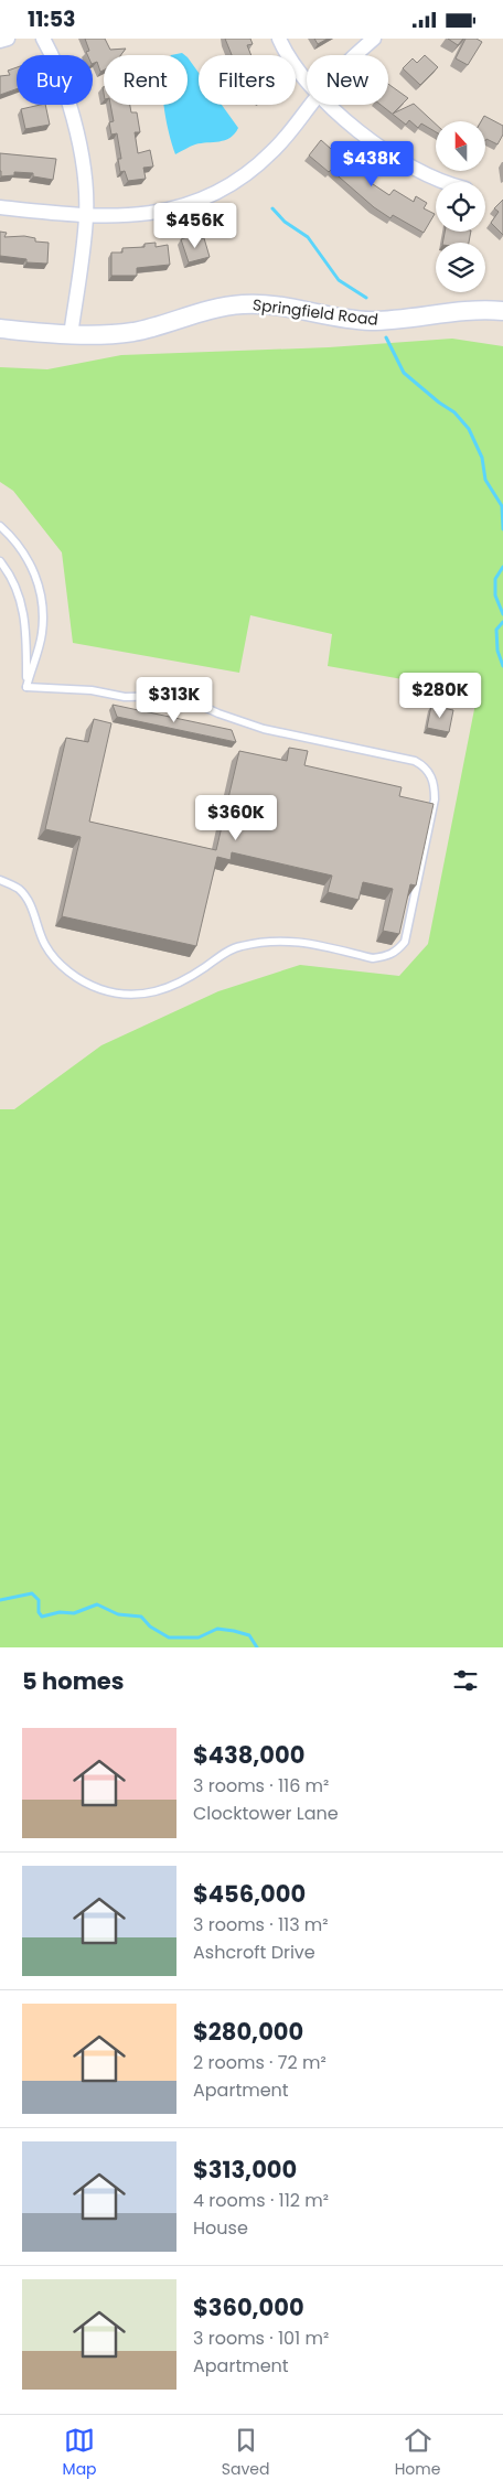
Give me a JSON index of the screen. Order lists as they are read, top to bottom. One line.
{"streets":{"street":["Springfield Road"]},"north":"top","page":{"status":"11:53","chip":["Buy","Rent","Filters","New"],"price":["$438K","$456K","$280K","$313K","$360K"],"heading":"5 homes","list":[{"name":"$438,000","note":"3 rooms · 116 m² · Clocktower Lane"},{"name":"$456,000","note":"3 rooms · 113 m² · Ashcroft Drive"},{"name":"$280,000","note":"2 rooms · 72 m² · Apartment"},{"name":"$313,000","note":"4 rooms · 112 m² · House"},{"name":"$360,000","note":"3 rooms · 101 m² · Apartment"}],"tabs":["Map","Saved","Home"]}}
